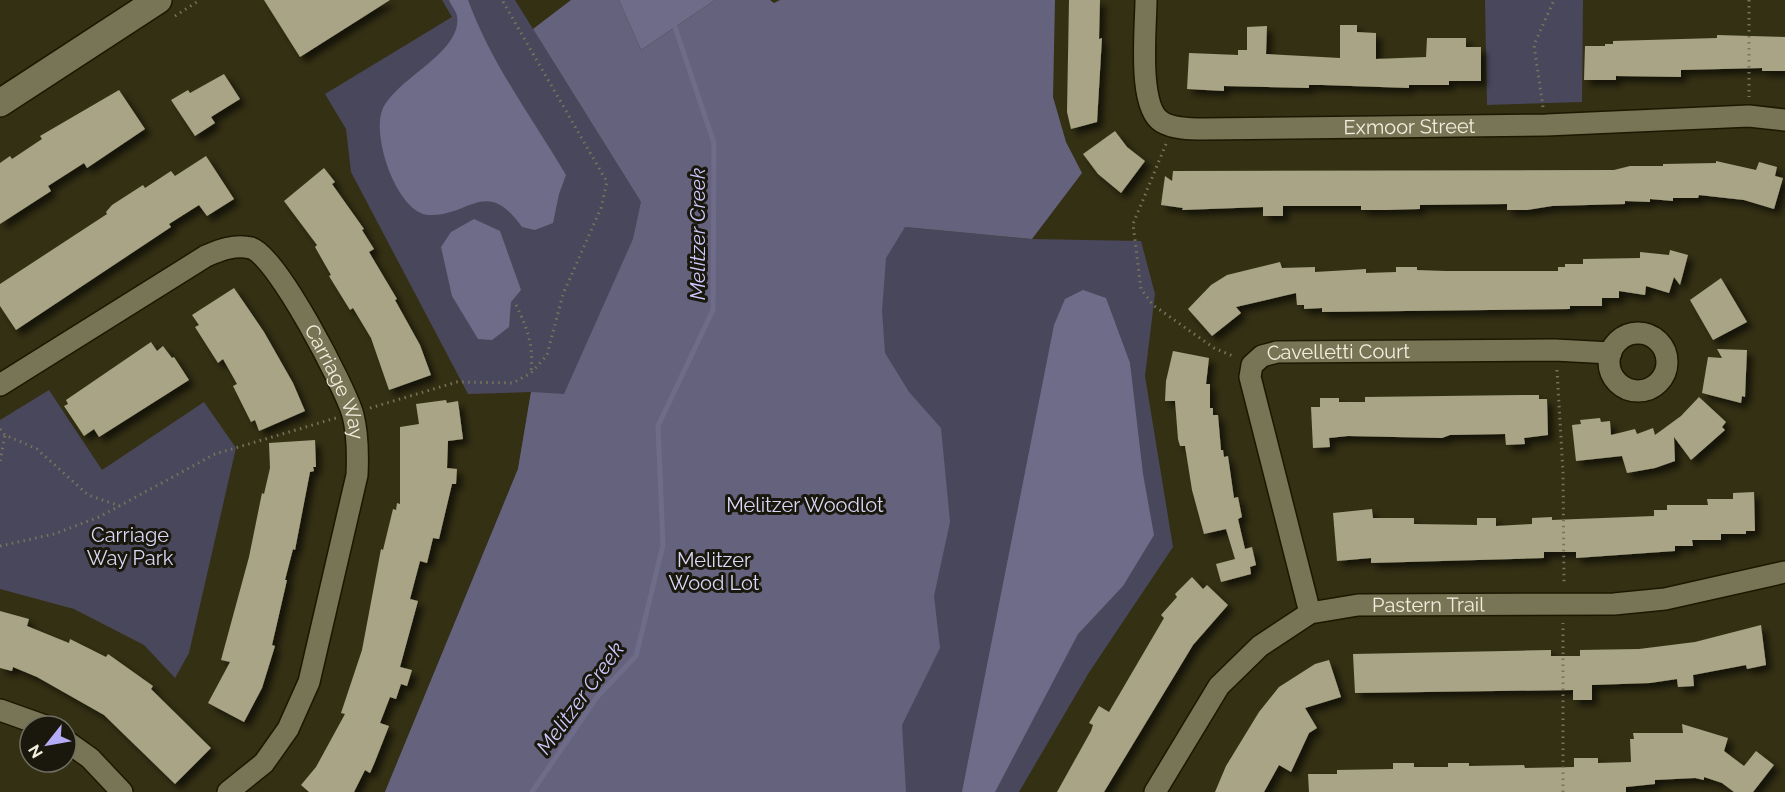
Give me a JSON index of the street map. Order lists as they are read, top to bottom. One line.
{"streets":{"street":["Exmoor Street","Cavelletti Court","Carriage Way","Pastern Trail"]},"crossings":[["Cavelletti Court","Pastern Trail"]],"water":["Melitzer Creek"],"parks":["Melitzer Woodlot","Carriage Way Park","Melitzer Wood Lot"],"north":"bottom left"}
